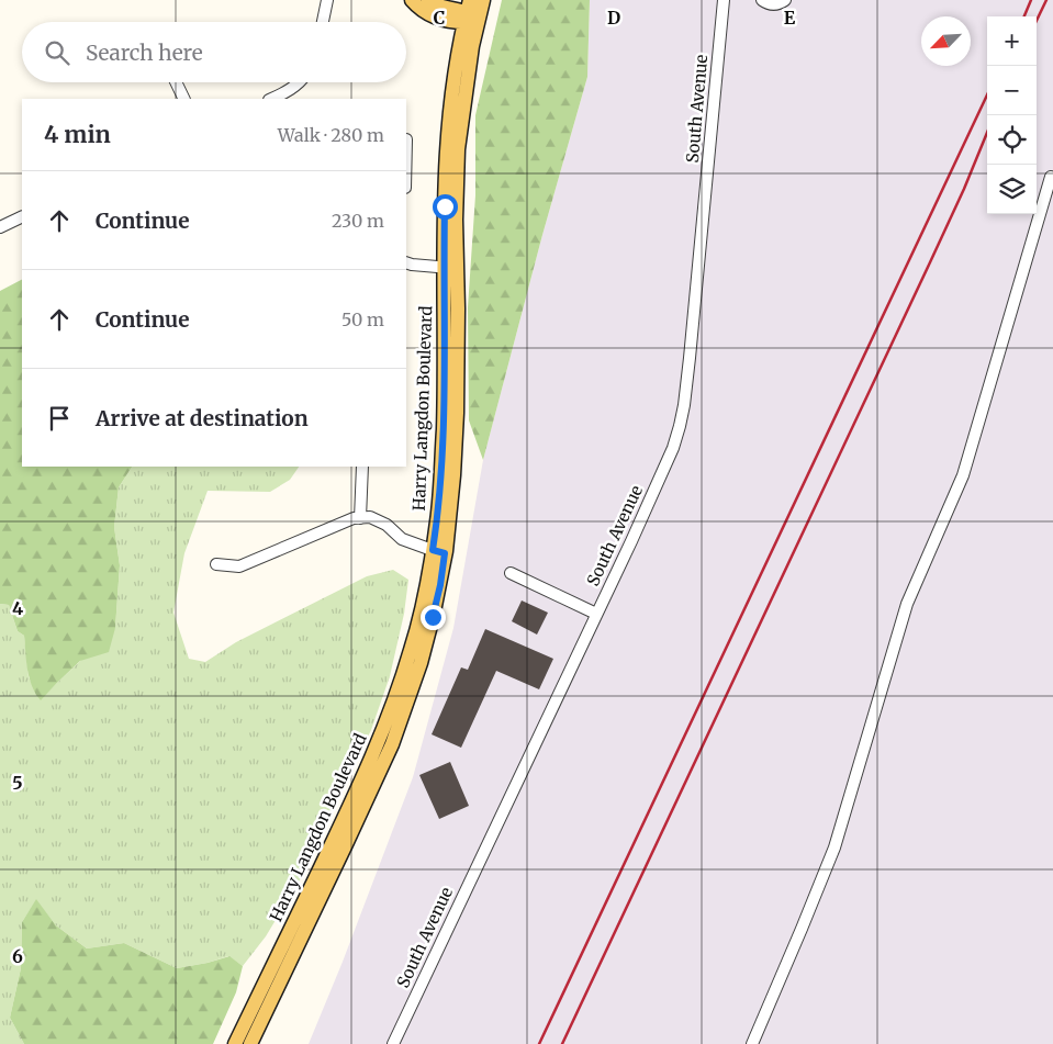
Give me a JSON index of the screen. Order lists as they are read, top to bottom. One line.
{"streets":{"main road":["Harry Langdon Boulevard"],"street":["South Avenue"]},"north":"bottom left","page":{"map_buttons":["+","−"],"search":"Search here","heading":["4 min","Walk · 280 m"],"list":[["Continue","230 m"],["Continue","50 m"],"Arrive at destination"]},"grid":{"columns":["C","D","E"],"rows":["4","5","6"]}}
